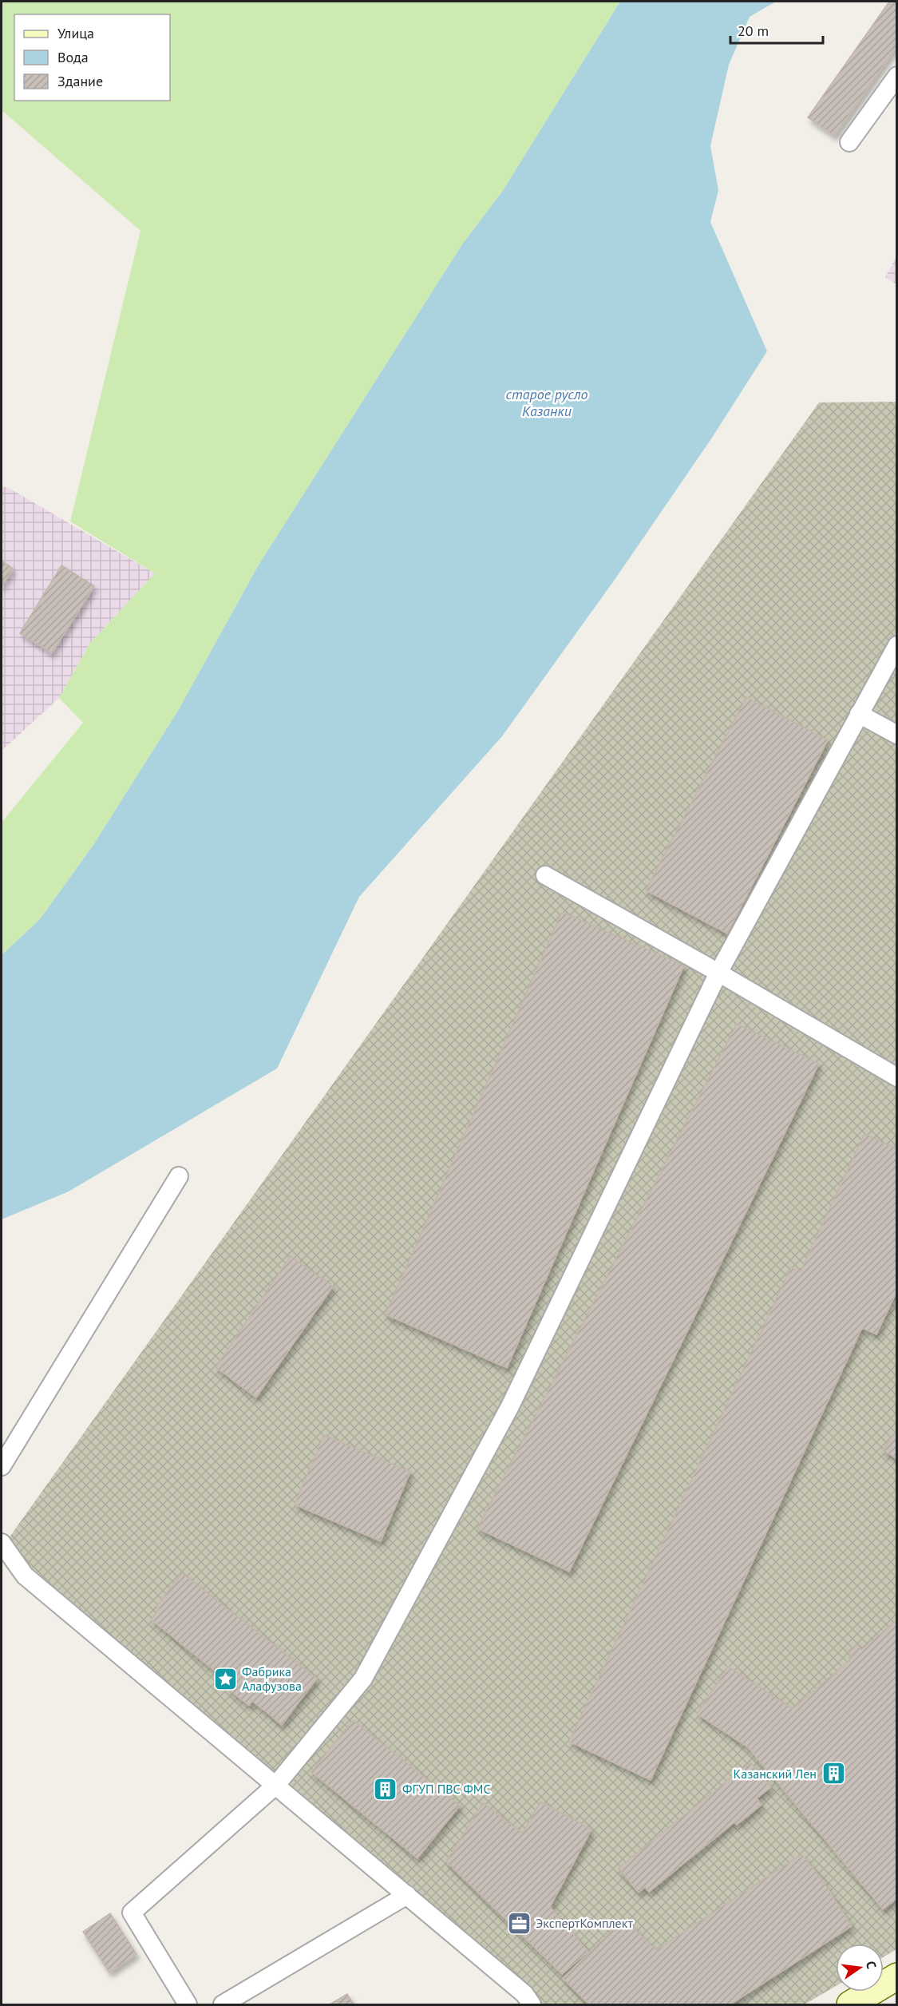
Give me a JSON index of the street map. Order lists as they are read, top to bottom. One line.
{"water":["старое русло Казанки"],"places":{"place":["Фабрика Алафузова"],"building":["Казанский Лен","ФГУП ПВС ФМС"],"office":["ЭкспертКомплект"]},"legend":["Улица","Вода","Здание"],"scale_bar":"20 m","north":"right"}
